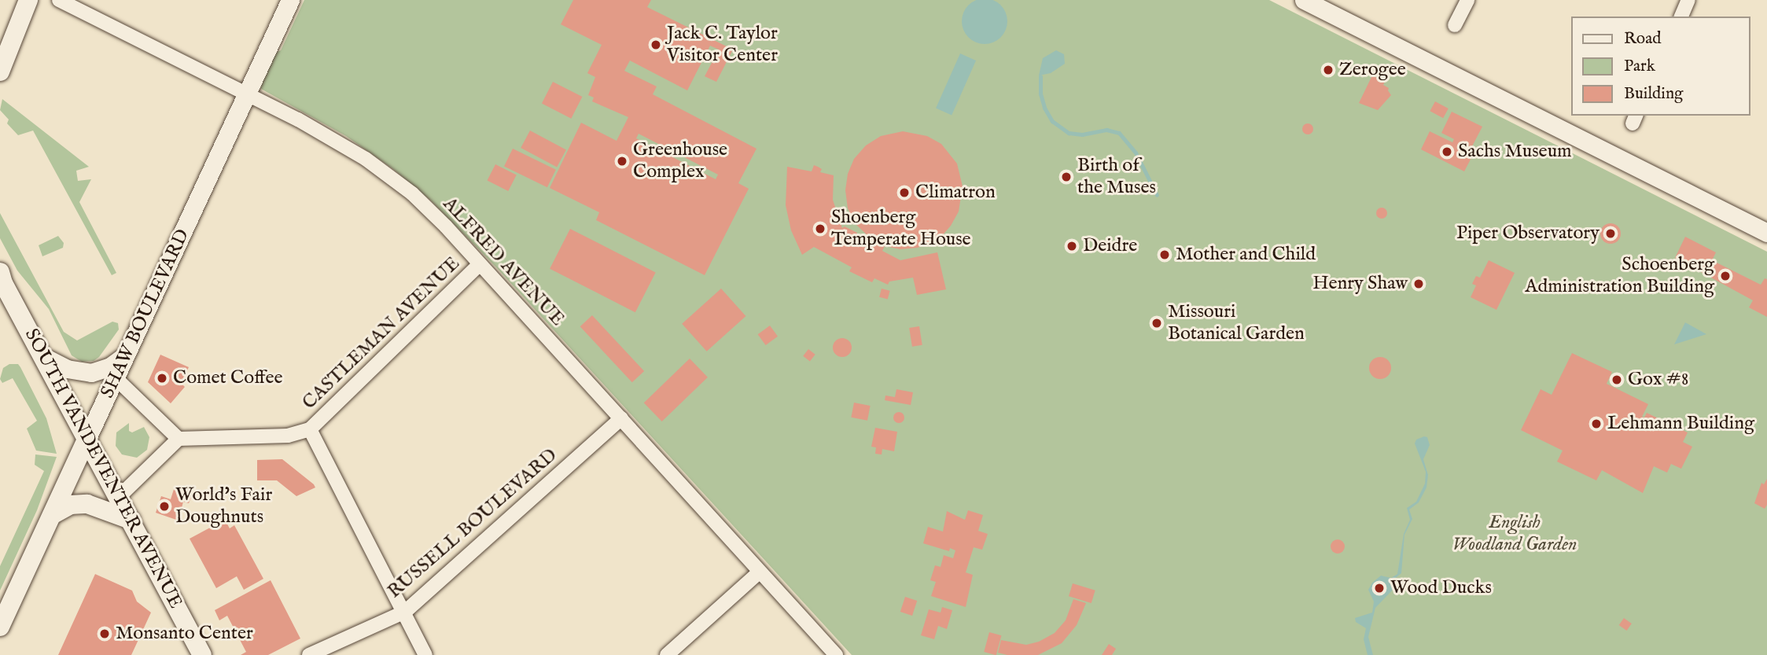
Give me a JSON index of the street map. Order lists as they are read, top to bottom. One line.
{"streets":{"main road":["SHAW BOULEVARD","SOUTH VANDEVENTER AVENUE"],"street":["ALFRED AVENUE","CASTLEMAN AVENUE","RUSSELL BOULEVARD"]},"crossings":[["ALFRED AVENUE","SHAW BOULEVARD"],["ALFRED AVENUE","CASTLEMAN AVENUE"],["ALFRED AVENUE","RUSSELL BOULEVARD"],["SHAW BOULEVARD","SOUTH VANDEVENTER AVENUE"]],"parks":["English Woodland Garden"],"places":["Jack C. Taylor Visitor Center","Zerogee","Sachs Museum","Greenhouse Complex","Birth of the Muses","Climatron","Shoenberg Temperate House","Piper Observatory","Deidre","Mother and Child","Schoenberg Administration Building","Henry Shaw","Missouri Botanical Garden","Comet Coffee","Gox #8","Lehmann Building","World's Fair Doughnuts","Wood Ducks","Monsanto Center"],"legend":["Road","Park","Building"]}
